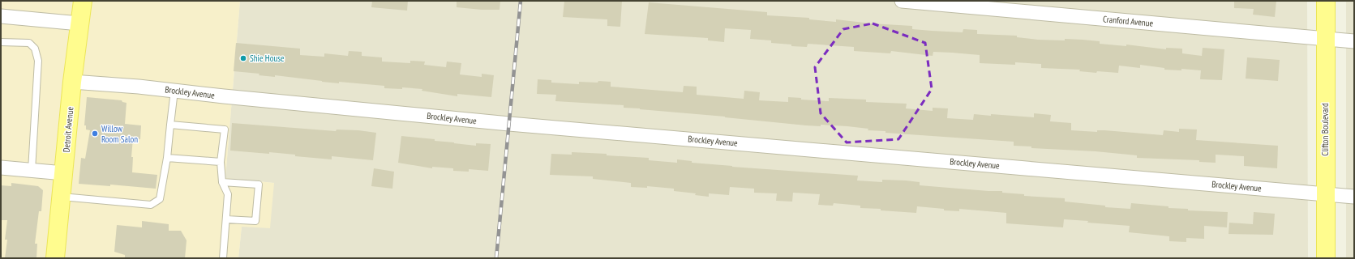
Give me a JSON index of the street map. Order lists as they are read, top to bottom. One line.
{"streets":{"main road":["Detroit Avenue","Clifton Boulevard"],"street":["Cranford Avenue","Brockley Avenue"]},"crossings":[["Cranford Avenue","Clifton Boulevard"],["Brockley Avenue","Detroit Avenue"],["Brockley Avenue","Clifton Boulevard"]],"places":["Shie House","Willow Room Salon"]}
